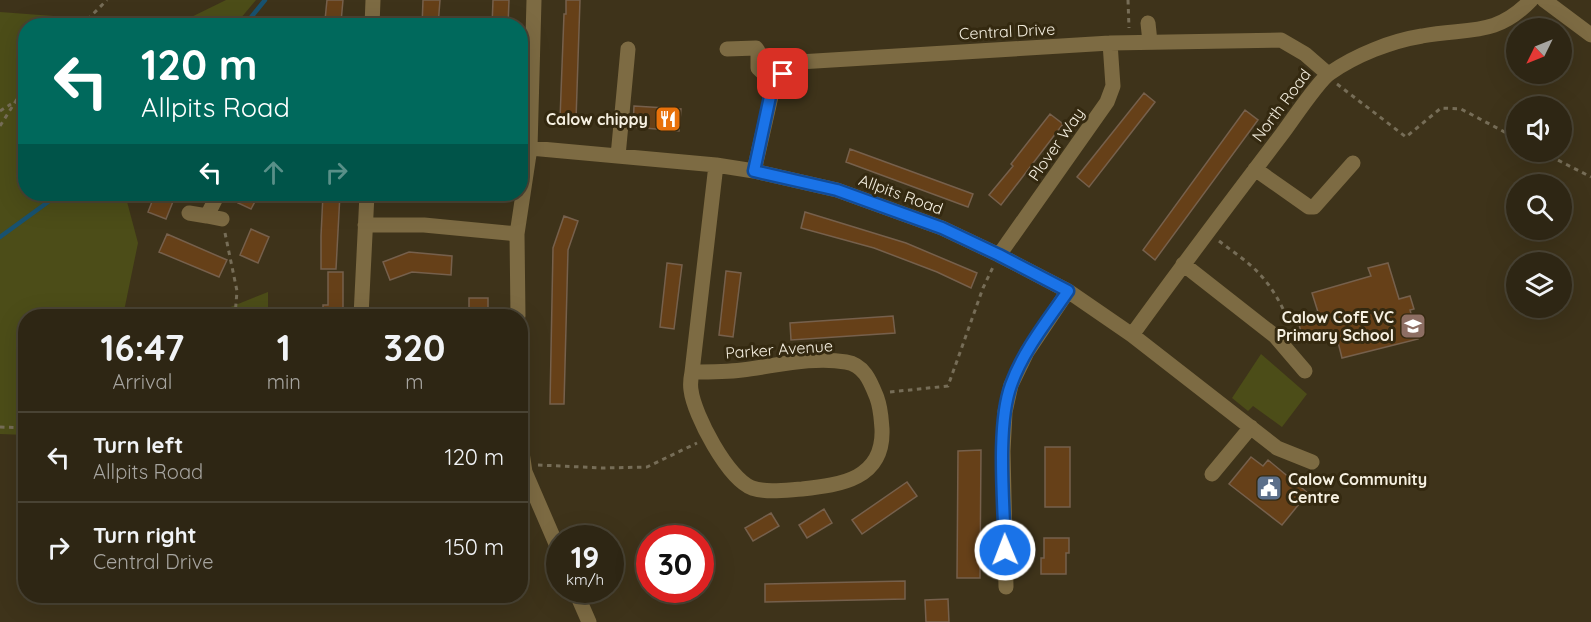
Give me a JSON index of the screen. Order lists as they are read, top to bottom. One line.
{"streets":{"street":["Central Drive","North Road","Plover Way","Allpits Road","Parker Avenue"]},"crossings":[["Central Drive","North Road"],["Central Drive","Plover Way"],["Central Drive","Allpits Road"],["North Road","Allpits Road"],["Plover Way","Allpits Road"],["Allpits Road","Parker Avenue"]],"places":{"restaurant":["Calow chippy"],"school or university":["Calow CofE VC Primary School"],"public building":["Calow Community Centre"]},"north":"bottom left","page":{"turn":["120 m","Allpits Road"],"eta":["16:47","Arrival","1","min","320","m"],"list":[{"name":"Turn left","note":"Allpits Road","value":"120 m"},{"name":"Turn right","note":"Central Drive","value":"150 m"}],"speed":"19 km/h","limit":"30"}}
